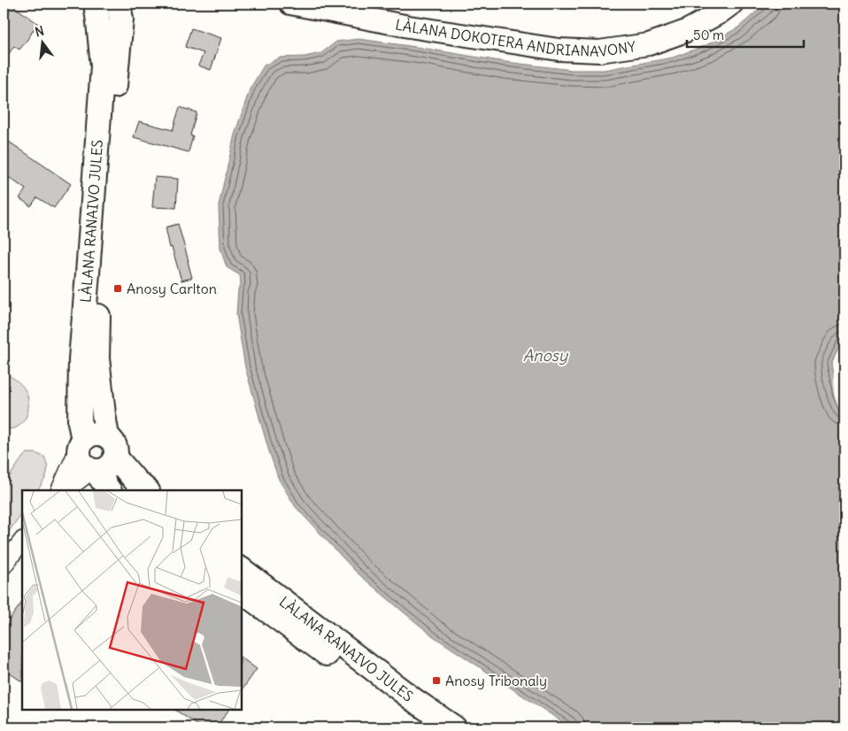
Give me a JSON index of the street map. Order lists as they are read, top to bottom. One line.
{"streets":{"main road":["LÀLANA RANAIVO JULES"],"street":["LÀLANA DOKOTERA ANDRIANAVONY"]},"water":["Anosy"],"places":{"transit":["Anosy Carlton","Anosy Tribonaly"]},"scale_bar":"50 m","north":"top"}
